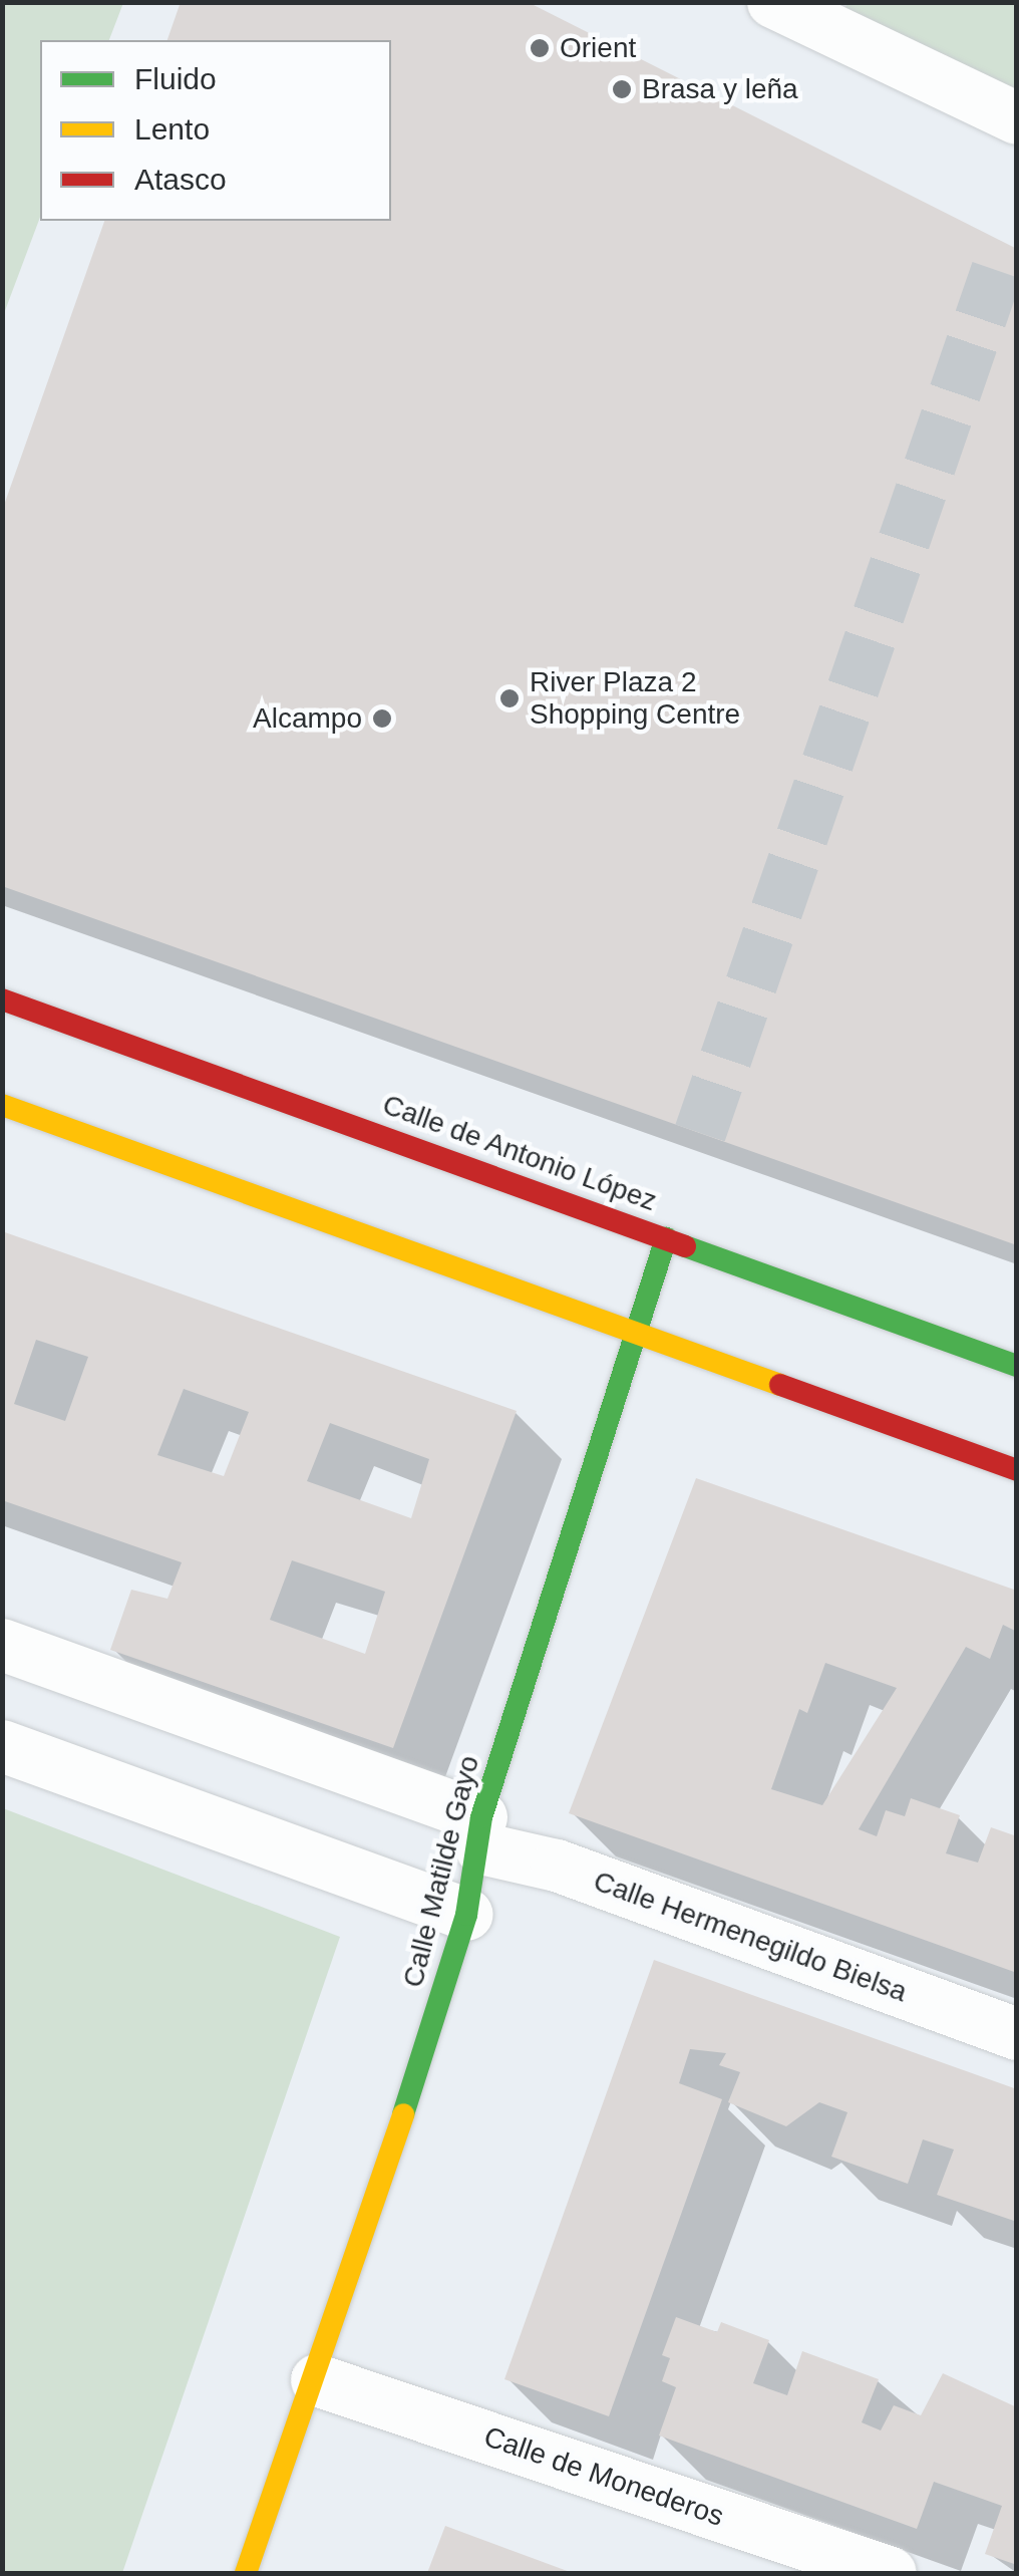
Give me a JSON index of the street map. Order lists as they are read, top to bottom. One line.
{"streets":{"main road":["Calle de Antonio López","Calle Matilde Gayo"],"street":["Calle Hermenegildo Bielsa","Calle de Monederos"]},"crossings":[["Calle de Antonio López","Calle Matilde Gayo"],["Calle Matilde Gayo","Calle Hermenegildo Bielsa"],["Calle Matilde Gayo","Calle de Monederos"]],"places":["Orient","Brasa y leña","River Plaza 2 Shopping Centre","Alcampo"],"legend":["Fluido","Lento","Atasco"]}
